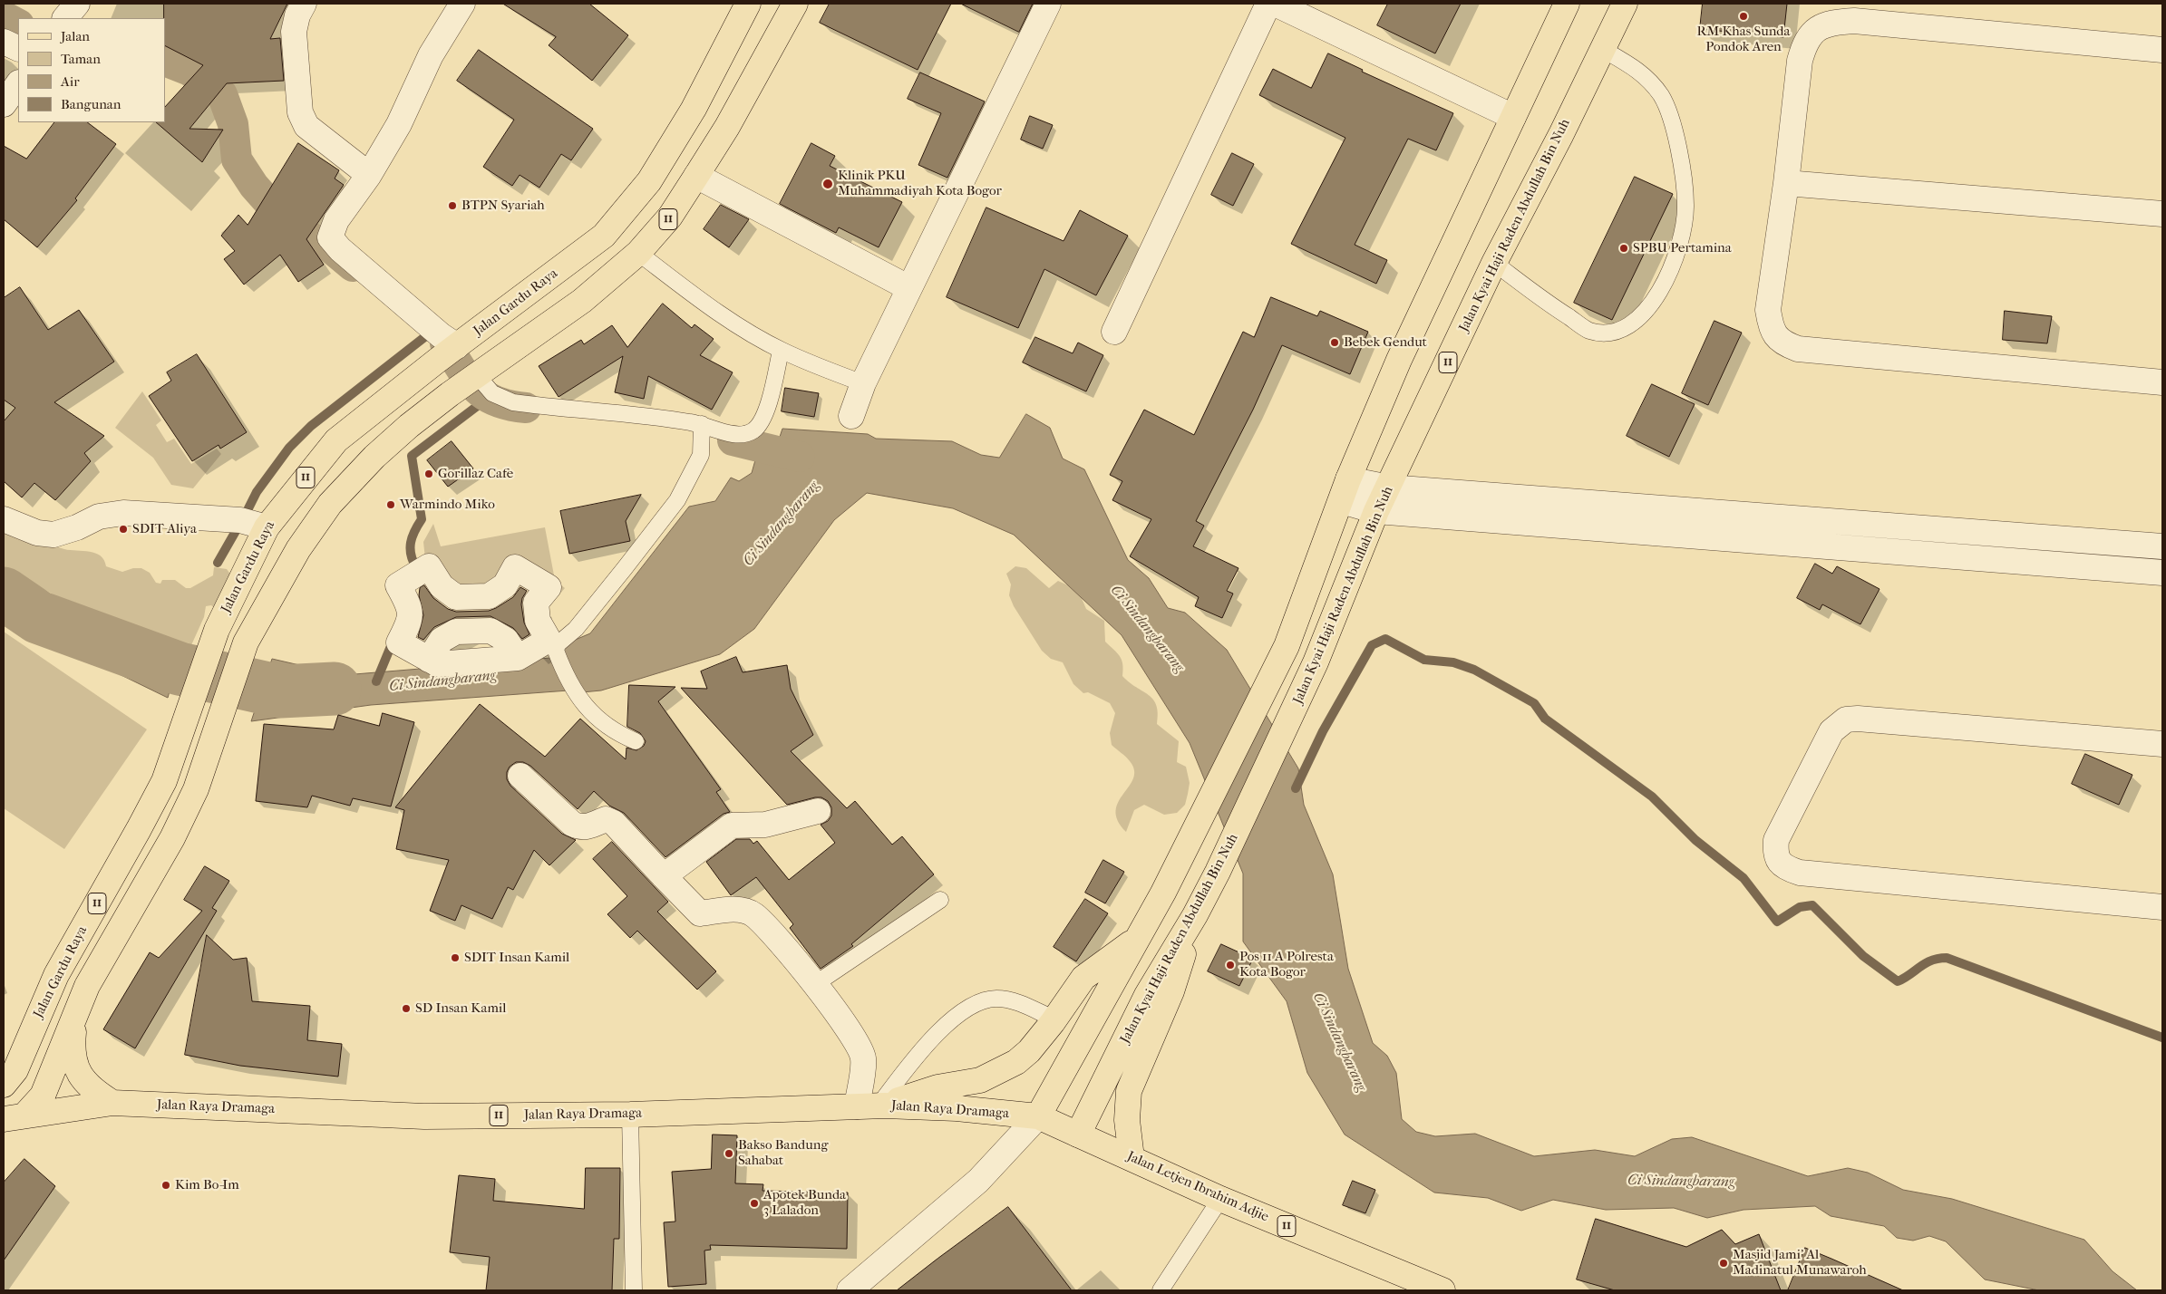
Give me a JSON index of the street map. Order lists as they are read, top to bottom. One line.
{"streets":{"main road":["11","Jalan Kyai Haji Raden Abdullah Bin Nuh","Jalan Gardu Raya","Jalan Raya Dramaga","Jalan Letjen Ibrahim Adjie"]},"crossings":[["11","Jalan Raya Dramaga"],["Jalan Kyai Haji Raden Abdullah Bin Nuh","Jalan Raya Dramaga"],["Jalan Kyai Haji Raden Abdullah Bin Nuh","Jalan Letjen Ibrahim Adjie"],["Jalan Raya Dramaga","Jalan Letjen Ibrahim Adjie"]],"water":["Ci Sindangbarang"],"places":["RM Khas Sunda Pondok Aren","Klinik PKU Muhammadiyah Kota Bogor","BTPN Syariah","SPBU Pertamina","Bebek Gendut","Gorillaz Cafe","Warmindo Miko","SDIT Aliya","SDIT Insan Kamil","Pos 11 A Polresta Kota Bogor","SD Insan Kamil","Bakso Bandung Sahabat","Kim Bo-Im","Apotek Bunda 3 Laladon","Masjid Jami' Al Madinatul Munawaroh"],"legend":["Jalan","Taman","Air","Bangunan"]}
